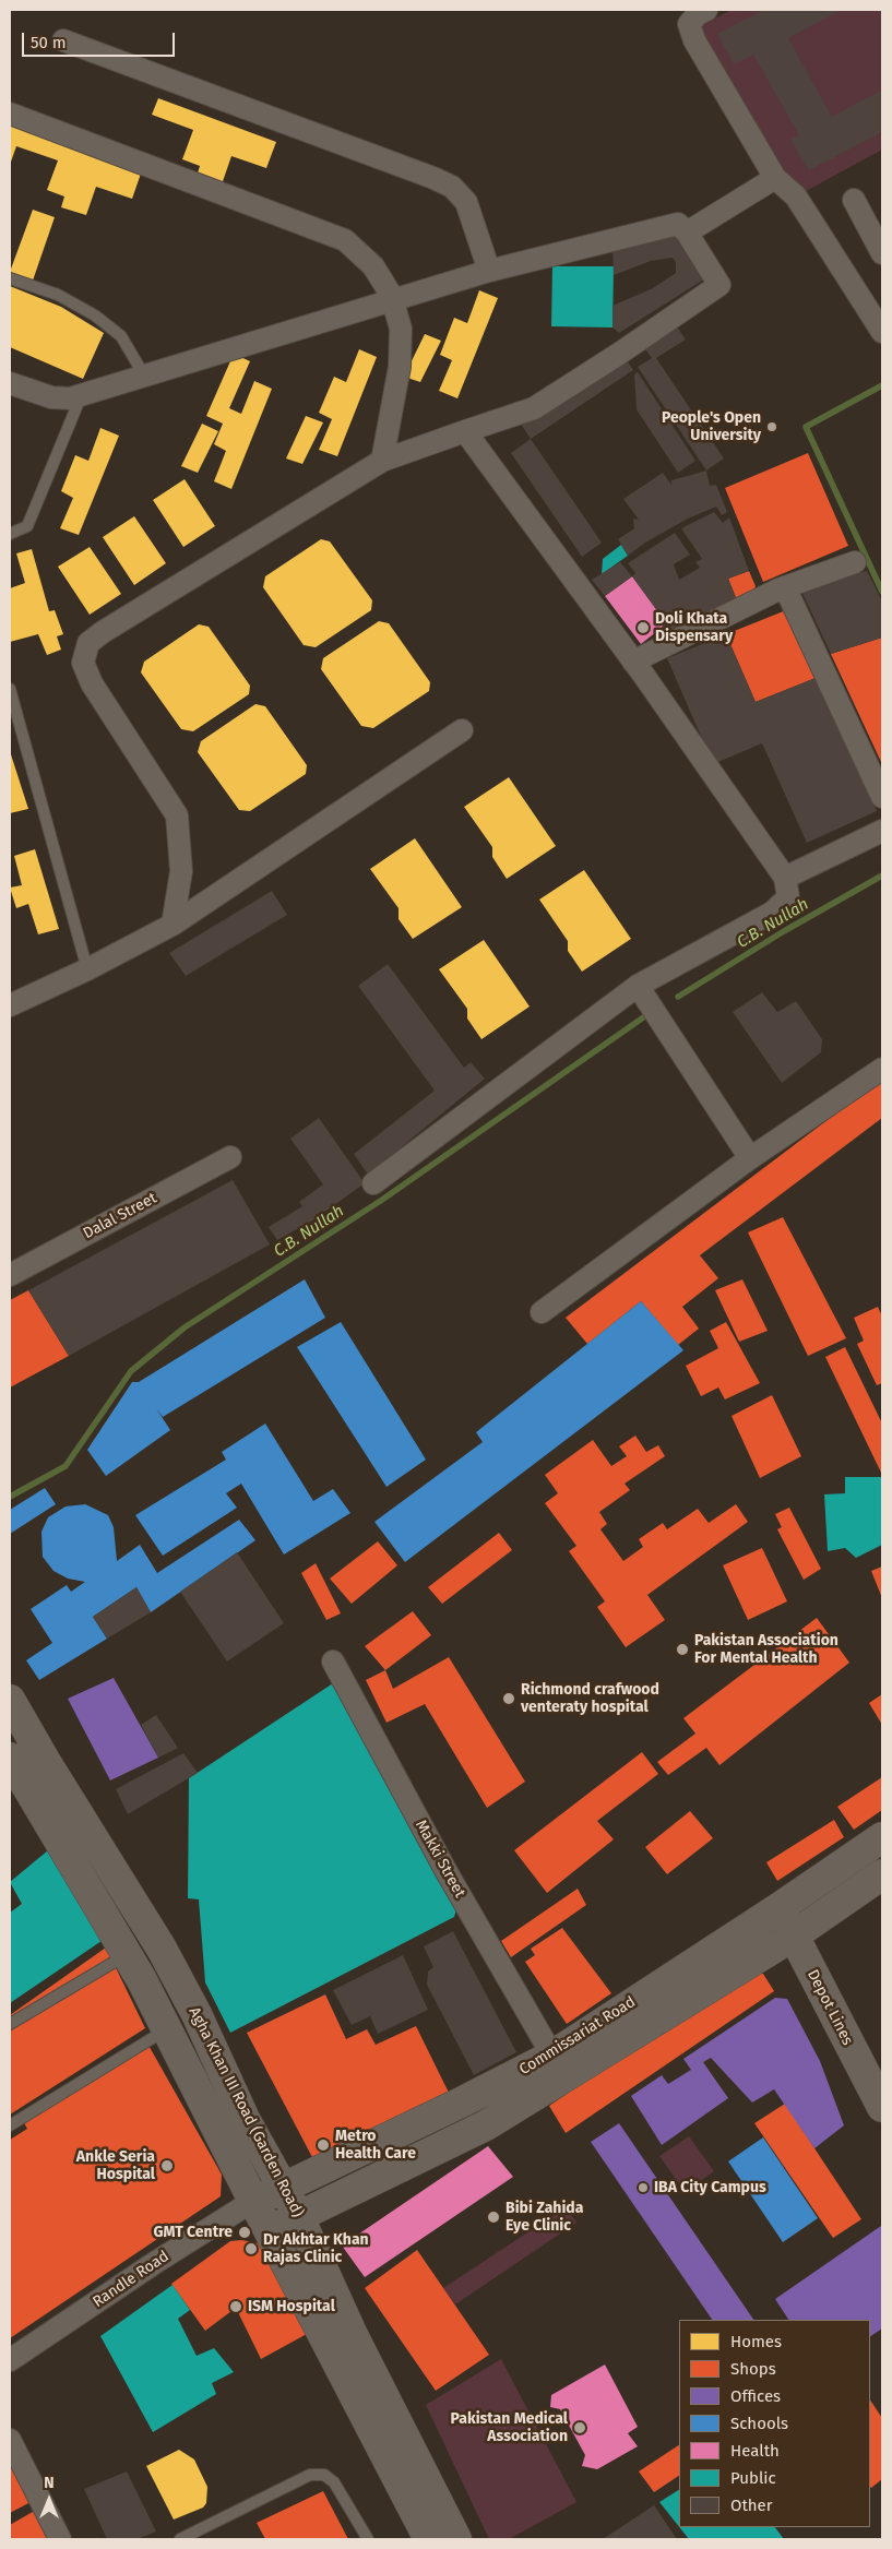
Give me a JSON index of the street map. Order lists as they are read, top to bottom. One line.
{"streets":{"main road":["Depot Lines","Commissariat Road","Agha Khan III Road (Garden Road)"],"street":["Dalal Street","Makki Street","Randle Road"]},"crossings":[["Makki Street","Commissariat Road"],["Depot Lines","Commissariat Road"],["Commissariat Road","Agha Khan III Road (Garden Road)"],["Commissariat Road","Randle Road"]],"water":["C.B. Nullah"],"places":["People's Open University","Doli Khata Dispensary","Pakistan Association For Mental Health","Richmond crafwood venteraty hospital","Metro Health Care","Ankle Seria Hospital","IBA City Campus","Bibi Zahida Eye Clinic","GMT Centre","Dr Akhtar Khan Rajas Clinic","ISM Hospital","Pakistan Medical Association"],"legend":["Homes","Shops","Offices","Schools","Health","Public","Other"],"scale_bar":"50 m","north":"top"}
